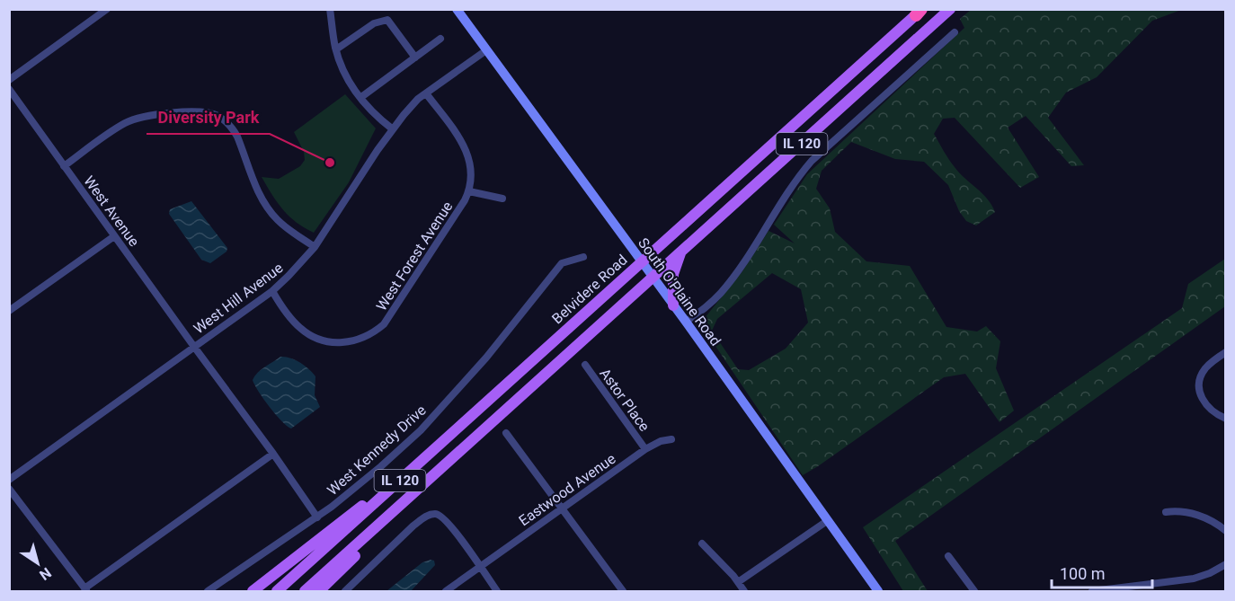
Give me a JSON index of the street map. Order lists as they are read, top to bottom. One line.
{"streets":{"main road":["IL 120","Belvidere Road","South O'Plaine Road"],"street":["West Avenue","West Forest Avenue","West Hill Avenue","Astor Place","West Kennedy Drive","Eastwood Avenue"]},"crossings":[["IL 120","South O'Plaine Road"],["West Avenue","West Hill Avenue"],["West Avenue","West Kennedy Drive"],["West Forest Avenue","West Hill Avenue"],["Belvidere Road","South O'Plaine Road"],["South O'Plaine Road","West Hill Avenue"],["Astor Place","Eastwood Avenue"]],"places":["Diversity Park"],"scale_bar":"100 m","north":"bottom right"}
